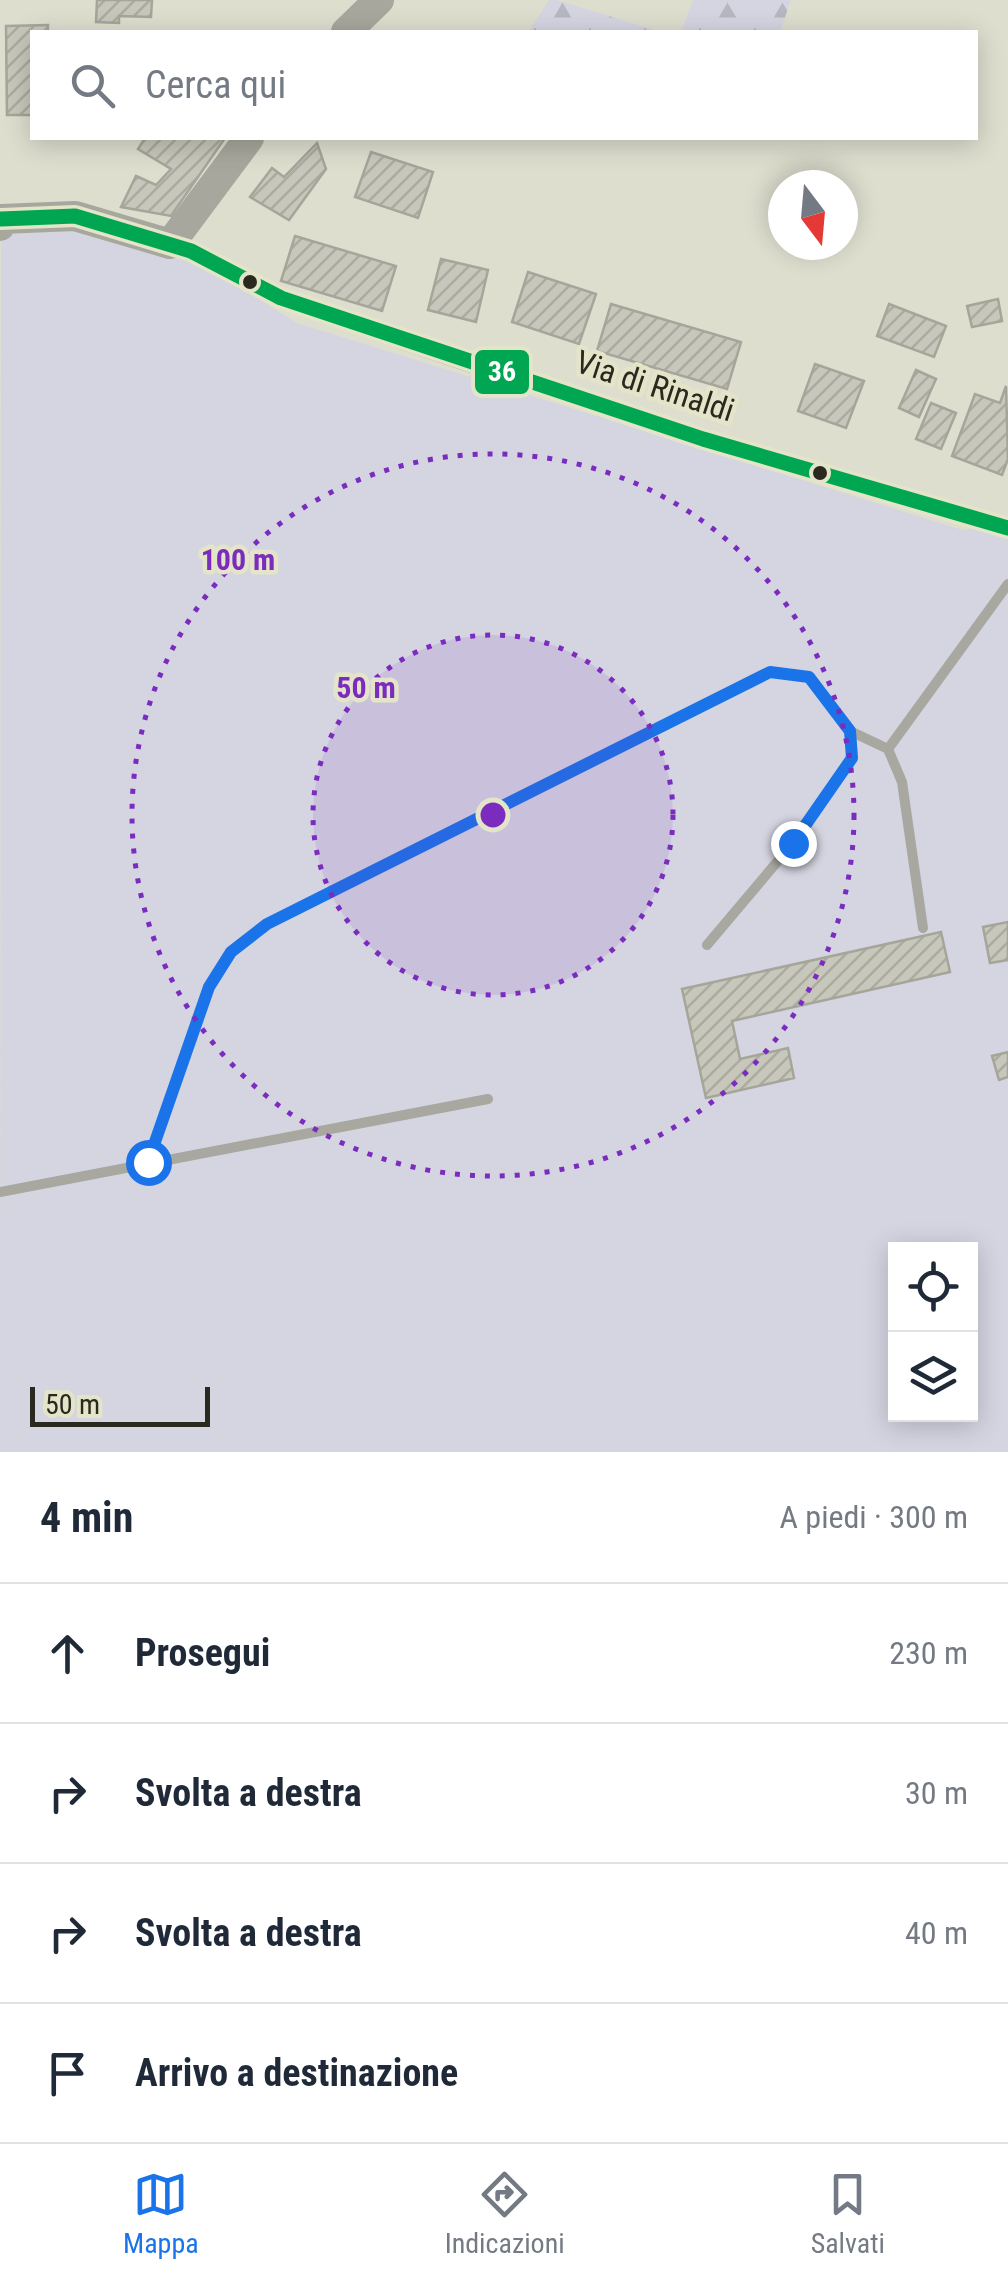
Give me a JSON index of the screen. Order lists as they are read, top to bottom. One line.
{"streets":{"street":["Via di Rinaldi"]},"lines":["transit line 36"],"scale_bar":"50 m","north":"bottom","page":{"search":"Cerca qui","scale":"50 m","heading":["4 min","A piedi · 300 m"],"list":[["Prosegui","230 m"],["Svolta a destra","30 m"],["Svolta a destra","40 m"],"Arrivo a destinazione"],"nav":["Mappa","Indicazioni","Salvati"]},"rings":["100 m","50 m"]}
